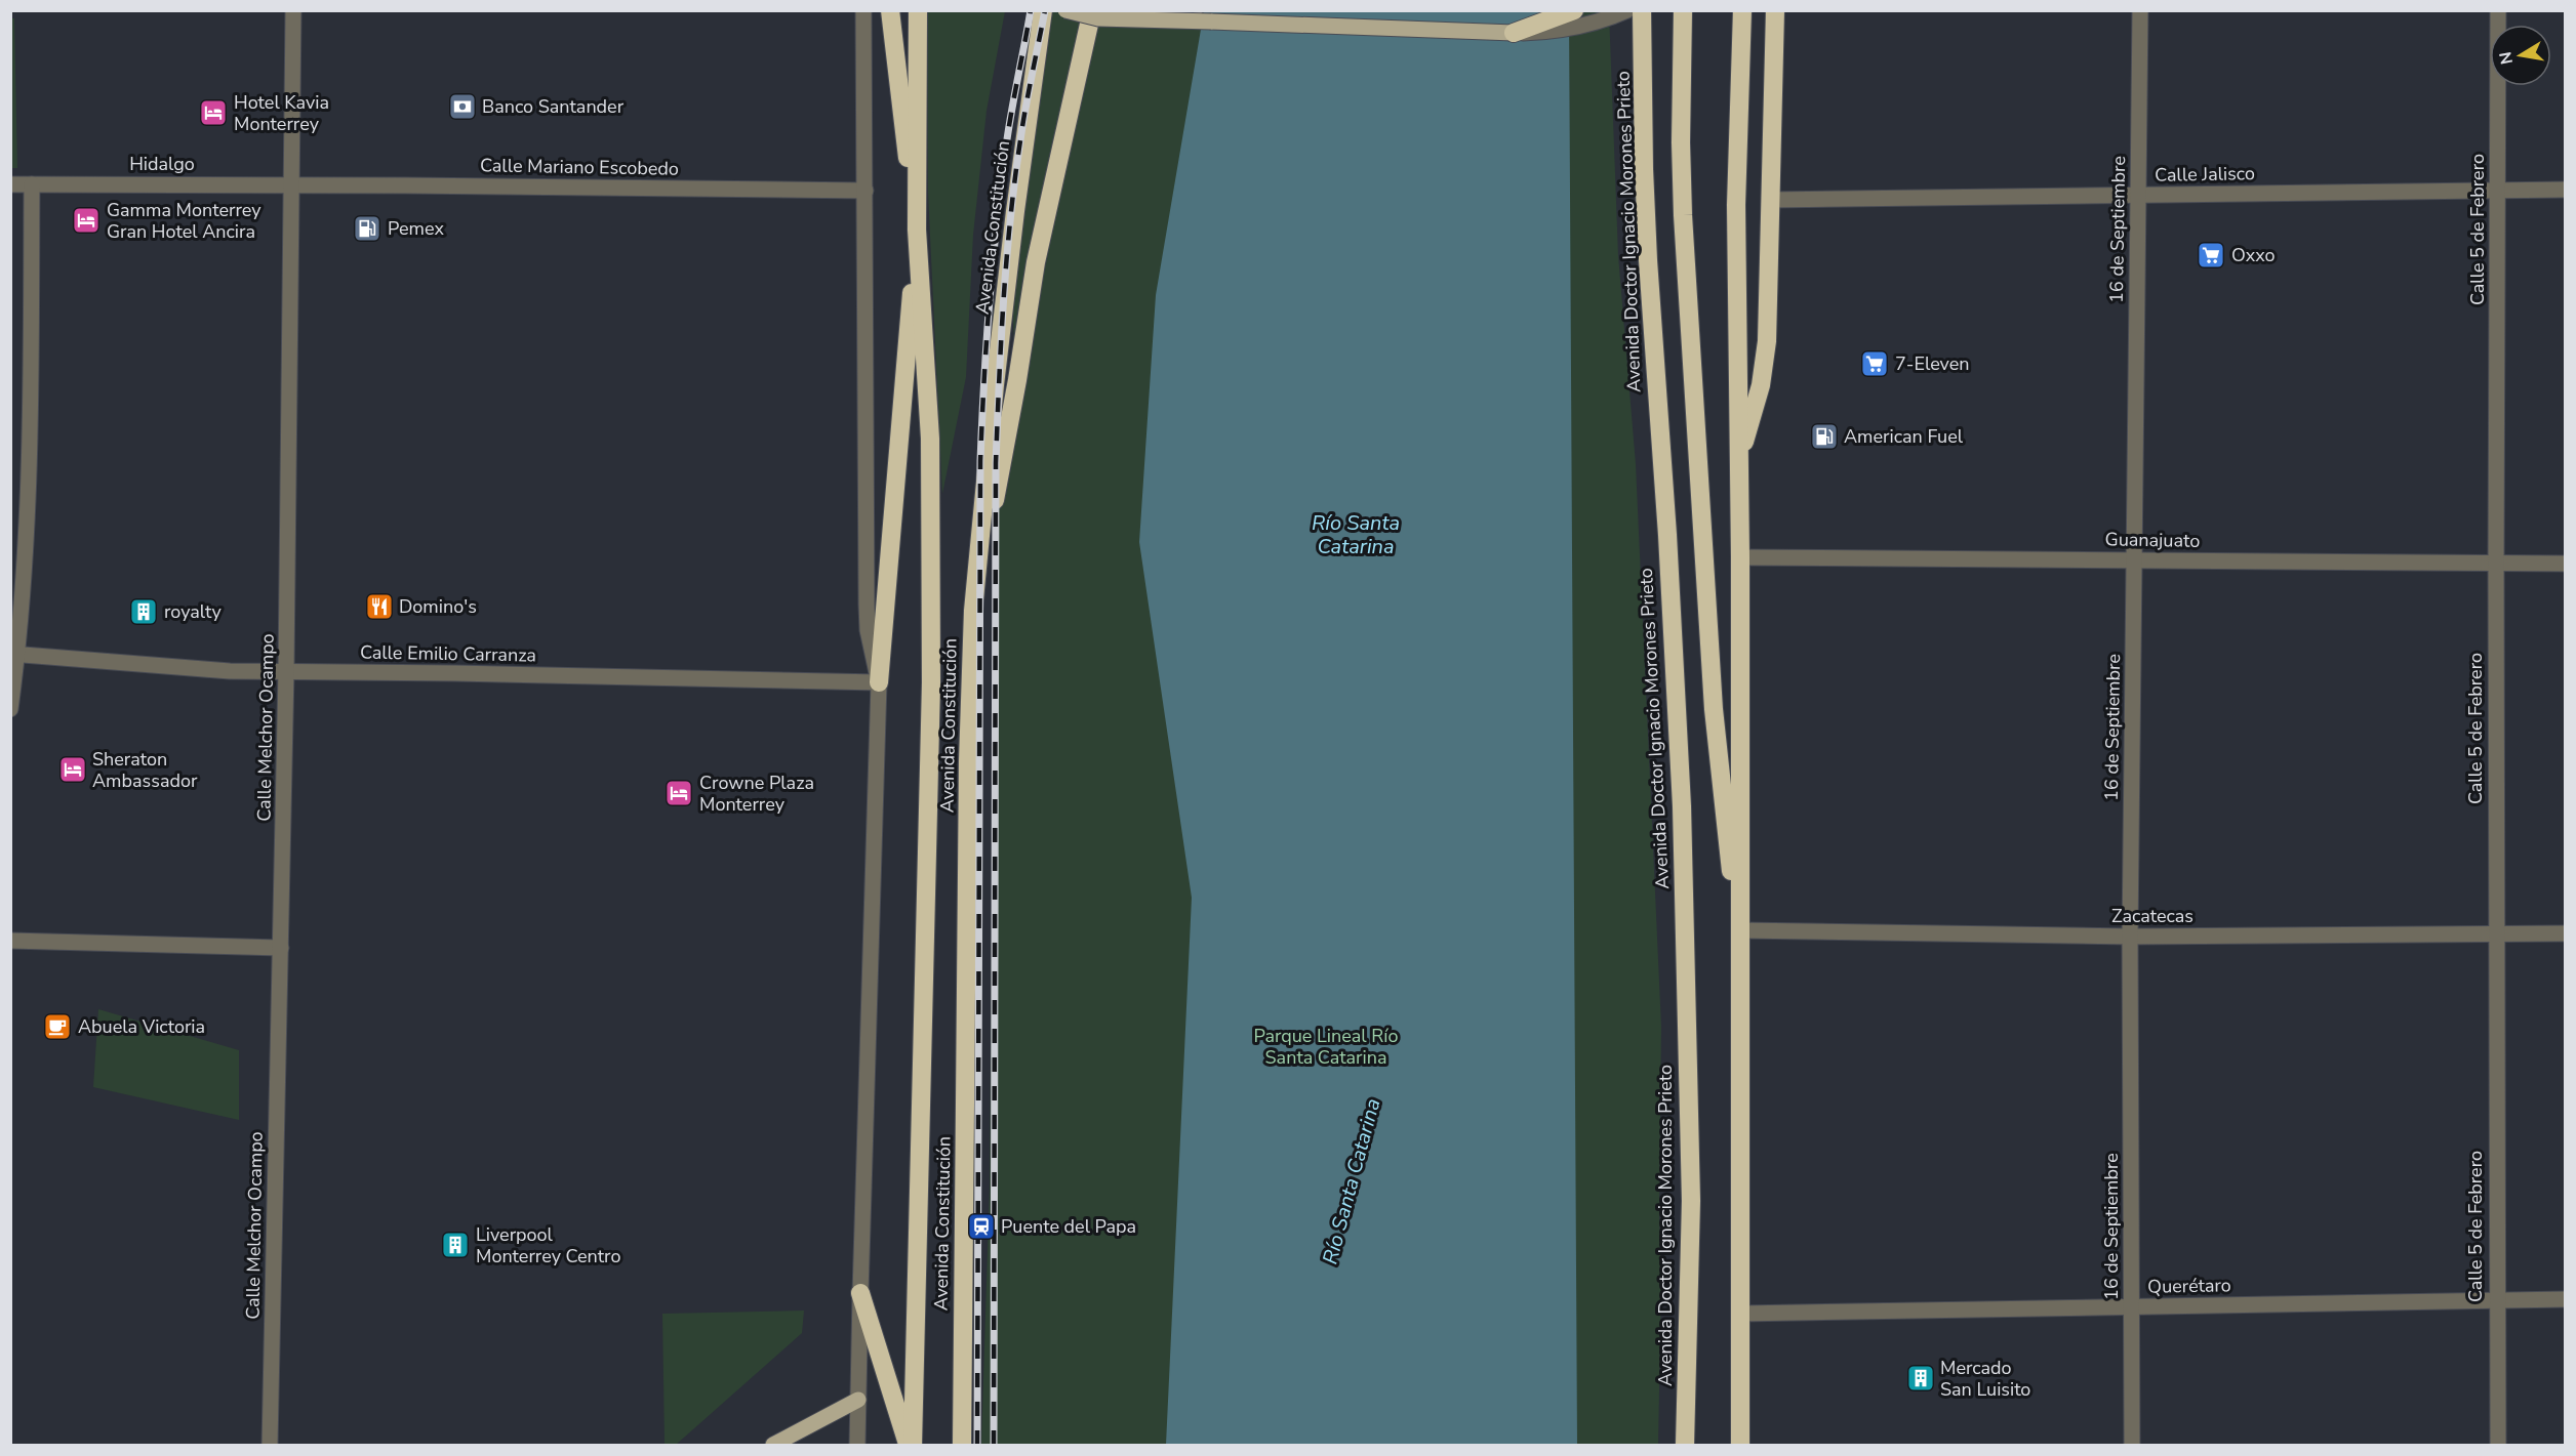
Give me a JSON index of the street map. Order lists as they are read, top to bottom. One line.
{"streets":{"highway":["Avenida Constitución","Avenida Doctor Ignacio Morones Prieto"],"street":["Hidalgo","Calle Mariano Escobedo","Calle Jalisco","16 de Septiembre","Calle 5 de Febrero","Guanajuato","Calle Emilio Carranza","Calle Melchor Ocampo","Zacatecas","Querétaro"]},"crossings":[["Hidalgo","Calle Mariano Escobedo"],["Hidalgo","Calle Melchor Ocampo"],["Calle Mariano Escobedo","Calle Melchor Ocampo"],["Calle Jalisco","16 de Septiembre"],["Calle Jalisco","Calle 5 de Febrero"],["16 de Septiembre","Guanajuato"],["16 de Septiembre","Zacatecas"],["16 de Septiembre","Querétaro"],["Calle 5 de Febrero","Guanajuato"],["Calle 5 de Febrero","Zacatecas"],["Calle 5 de Febrero","Querétaro"],["Calle Emilio Carranza","Calle Melchor Ocampo"]],"water":["Río Santa Catarina"],"parks":["Parque Lineal Río Santa Catarina"],"places":{"bank":["Banco Santander"],"hotel":["Hotel Kavia Monterrey","Gamma Monterrey Gran Hotel Ancira","Sheraton Ambassador","Crowne Plaza Monterrey"],"fuel station":["Pemex","American Fuel"],"supermarket":["Oxxo","7-Eleven"],"restaurant":["Domino's"],"building":["royalty","Liverpool Monterrey Centro","Mercado San Luisito"],"cafe":["Abuela Victoria"],"station":["Puente del Papa"]},"north":"left"}
